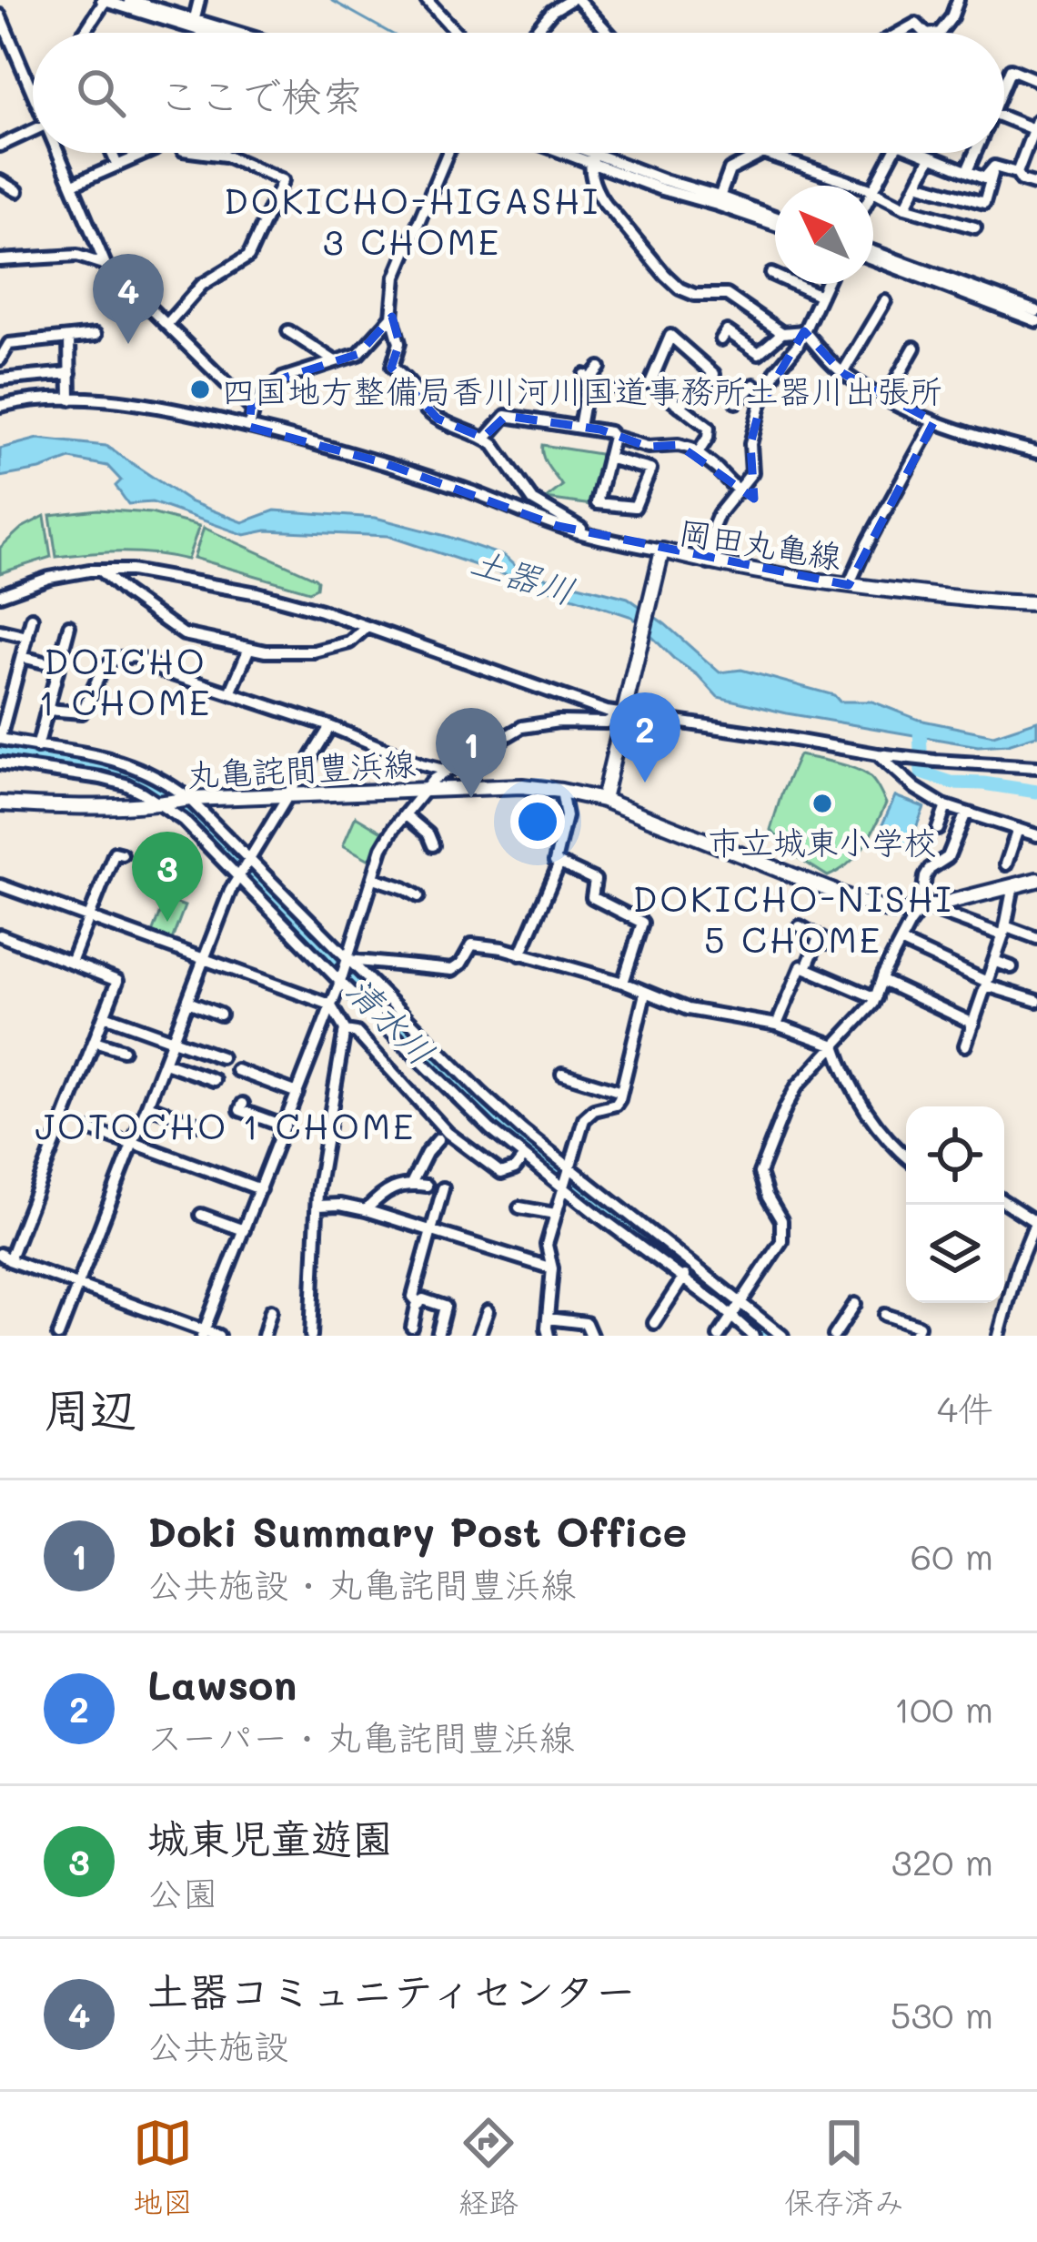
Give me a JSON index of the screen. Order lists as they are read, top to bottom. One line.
{"streets":{"main road":["岡田丸亀線","丸亀詫間豊浜線"]},"crossings":[["岡田丸亀線","丸亀詫間豊浜線"]],"districts":["DOKICHO-HIGASHI 3 CHOME","DOICHO 1 CHOME","DOKICHO-NISHI 5 CHOME","JOTOCHO 1 CHOME"],"water":["土器川","清水川"],"places":["四国地方整備局香川河川国道事務所土器川出張所","市立城東小学校"],"north":"top left","page":{"search":"ここで検索","pins":["4","2","1","3"],"heading":["周辺","4件"],"list":[{"mark":"1","name":"Doki Summary Post Office","note":"公共施設 · 丸亀詫間豊浜線","value":"60 m"},{"mark":"2","name":"Lawson","note":"スーパー · 丸亀詫間豊浜線","value":"100 m"},{"mark":"3","name":"城東児童遊園","note":"公園","value":"320 m"},{"mark":"4","name":"土器コミュニティセンター","note":"公共施設","value":"530 m"}],"nav":["地図","経路","保存済み"]}}
